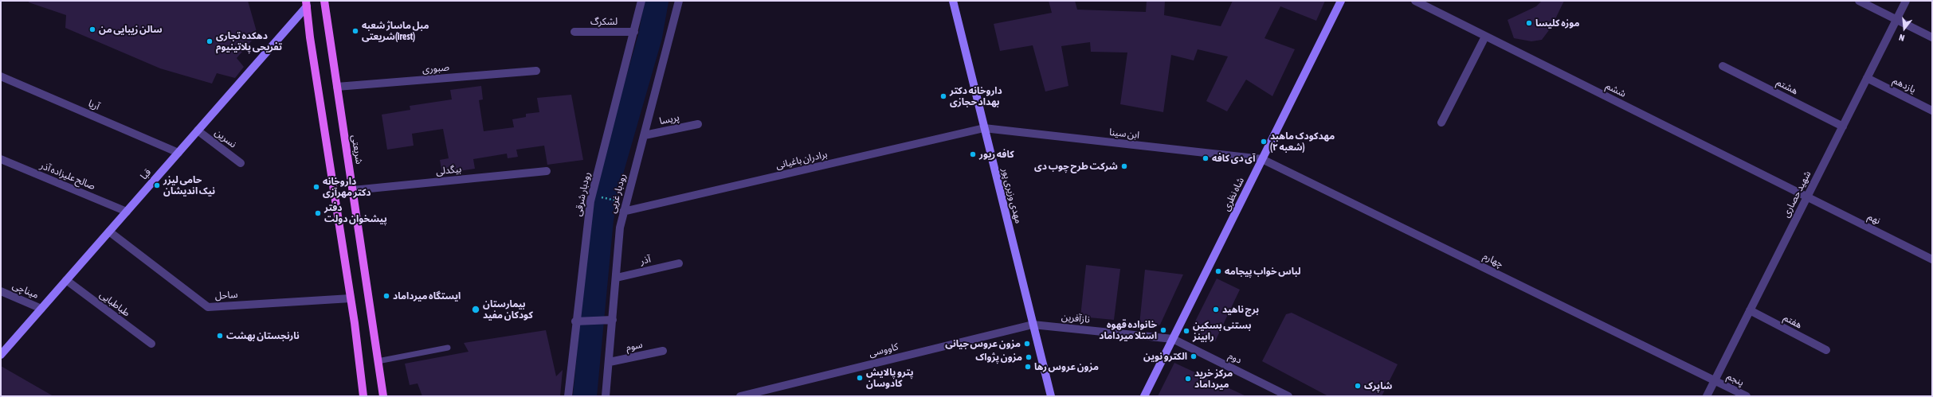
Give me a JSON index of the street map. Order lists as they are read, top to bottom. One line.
{"streets":{"main road":["شریعتی","قبا","شاه نظری","مهدی وزیری پور"],"street":["لشکرگ","صبوری","یازدهم","هشتم","ششم","آریا","پریسا","ابن سینا","نسرین","برادران باغیانی","بیگدلی","صالح علیزاده آذر","رودبار غربی","رودبار شرقی","شهید حصاری","نهم","آذر","چهارم","میناچی","ساحل","طباطبایی","نازآفرین","هفتم","سوم","کاووسی","دوم","پنجم"]},"crossings":[["لشکرگ","رودبار شرقی"],["صبوری","شریعتی"],["یازدهم","شهید حصاری"],["هشتم","شهید حصاری"],["ششم","شهید حصاری"],["ششم","نهم"],["آریا","قبا"],["پریسا","رودبار غربی"],["ابن سینا","برادران باغیانی"],["ابن سینا","شاه نظری"],["ابن سینا","مهدی وزیری پور"],["ابن سینا","چهارم"],["نسرین","قبا"],["شریعتی","بیگدلی"],["برادران باغیانی","رودبار غربی"],["برادران باغیانی","مهدی وزیری پور"],["قبا","صالح علیزاده آذر"],["قبا","میناچی"],["قبا","ساحل"],["قبا","طباطبایی"],["رودبار غربی","آذر"],["رودبار غربی","سوم"],["شاه نظری","چهارم"],["شاه نظری","نازآفرین"],["شاه نظری","دوم"],["شهید حصاری","نهم"],["شهید حصاری","چهارم"],["شهید حصاری","هفتم"],["شهید حصاری","پنجم"],["مهدی وزیری پور","نازآفرین"],["مهدی وزیری پور","کاووسی"],["چهارم","پنجم"],["نازآفرین","کاووسی"],["نازآفرین","دوم"]],"places":["موزه کلیسا","سالن زیبایی من","مبل ماساژ شعبه شریعتی(irest)","دهکده تجاری تفریحی پلاتینیوم","داروخانه دکتر بهداد حجازی","مهدکودک ماهبد (شعبه ۲)","کافه ریور","آی دی کافه","شرکت طرح چوب دی","حامی لیزر نیک اندیشان","داروخانه دکتر مهرآزی","دفتر پیشخوان دولت","لباس خواب پيجامه","ایستگاه میرداماد","بیمارستان کودکان مفید","برج ناهید","خانواده قهوه استلا میرداماد","بستنی بسکین رابینز","نارنجستان بهشت","مزون عروس جیانی","الکترو نوین","مزون پژواک","مزون عروس رها","پترو پالایش کادوسان","مرکز خرید میرداماد","شاپرک"],"north":"bottom"}
